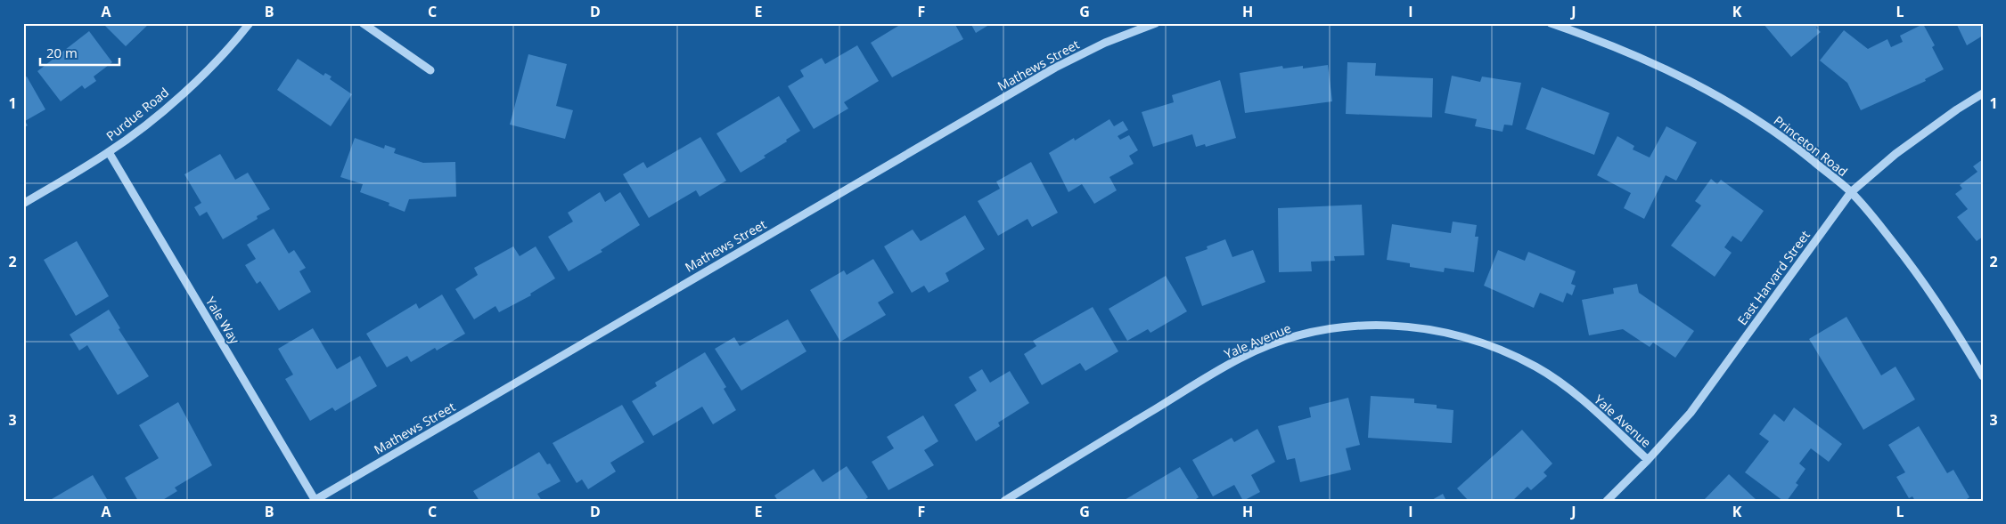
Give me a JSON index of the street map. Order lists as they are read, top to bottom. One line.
{"streets":{"street":["Mathews Street","Purdue Road","Princeton Road","East Harvard Street","Yale Way","Yale Avenue"]},"crossings":[["Mathews Street","Yale Way"],["Purdue Road","Yale Way"],["Princeton Road","East Harvard Street"],["East Harvard Street","Yale Avenue"]],"scale_bar":"20 m","grid":{"columns":["A","B","C","D","E","F","G","H","I","J","K","L"],"rows":["1","2","3"]}}
